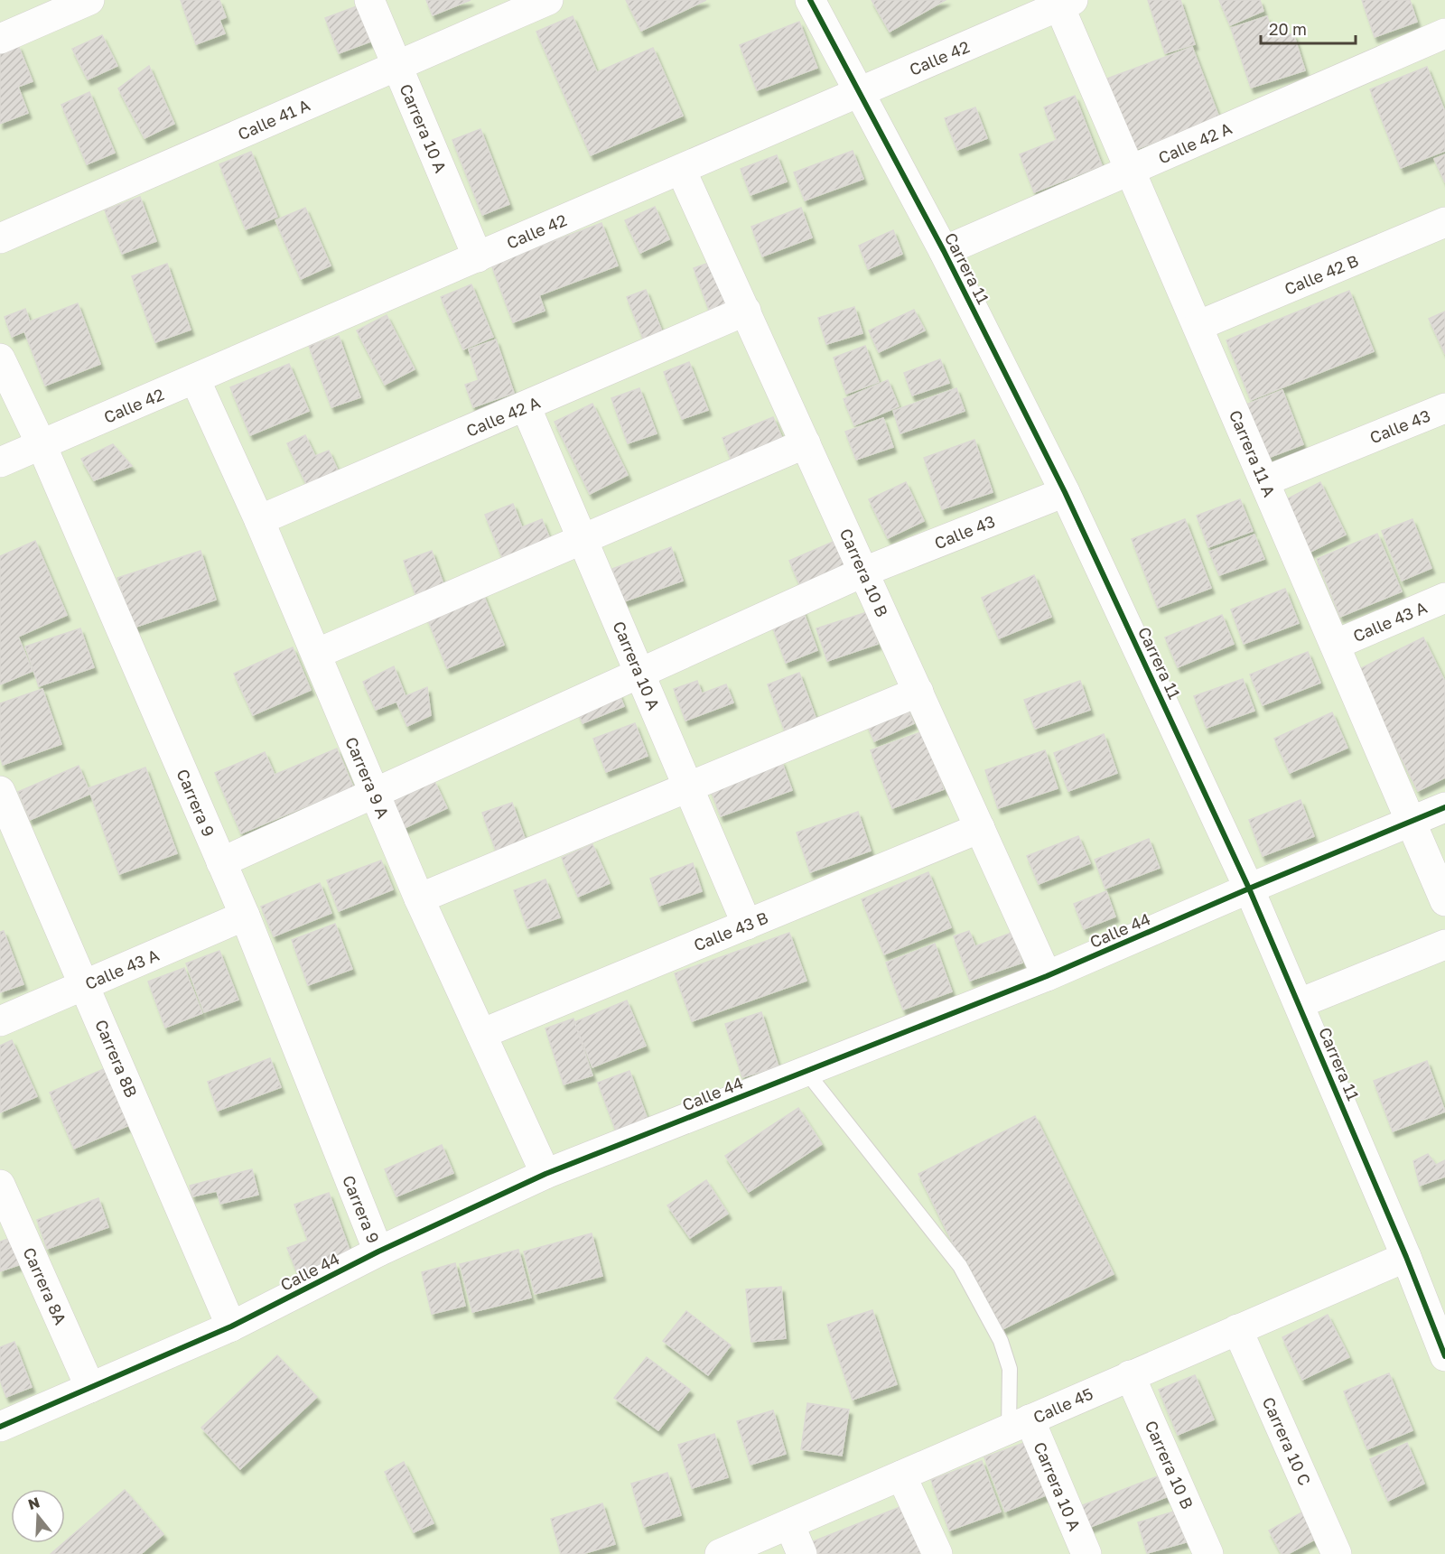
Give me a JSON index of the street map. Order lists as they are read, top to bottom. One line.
{"streets":{"street":["Calle 42","Calle 41 A","Carrera 10 A","Calle 42 A","Carrera 11","Calle 42 B","Calle 43","Carrera 11 A","Carrera 10 B","Calle 43 A","Carrera 9 A","Carrera 9","Calle 44","Calle 43 B","Carrera 8B","Carrera 8A","Calle 45","Carrera 10 C"]},"crossings":[["Calle 42","Carrera 10 A"],["Calle 42","Carrera 11"],["Calle 42","Carrera 11 A"],["Calle 42","Carrera 10 B"],["Calle 42","Carrera 9 A"],["Calle 42","Carrera 9"],["Calle 41 A","Carrera 10 A"],["Carrera 10 A","Calle 42 A"],["Carrera 10 A","Calle 43"],["Carrera 10 A","Calle 43 B"],["Carrera 10 A","Calle 45"],["Calle 42 A","Carrera 11"],["Calle 42 A","Carrera 11 A"],["Calle 42 A","Carrera 10 B"],["Calle 42 A","Carrera 9 A"],["Carrera 11","Calle 43"],["Carrera 11","Calle 44"],["Carrera 11","Calle 45"],["Calle 42 B","Carrera 11 A"],["Calle 43","Carrera 11 A"],["Calle 43","Carrera 10 B"],["Calle 43","Carrera 9 A"],["Calle 43","Carrera 9"],["Carrera 11 A","Calle 43 A"],["Carrera 11 A","Calle 44"],["Carrera 10 B","Calle 44"],["Carrera 10 B","Calle 43 B"],["Carrera 10 B","Calle 45"],["Calle 43 A","Carrera 9"],["Calle 43 A","Carrera 8B"],["Carrera 9 A","Calle 44"],["Carrera 9 A","Calle 43 B"],["Carrera 9","Calle 44"],["Calle 44","Carrera 8B"],["Calle 44","Carrera 8A"],["Calle 45","Carrera 10 C"]],"scale_bar":"20 m","north":"top"}
